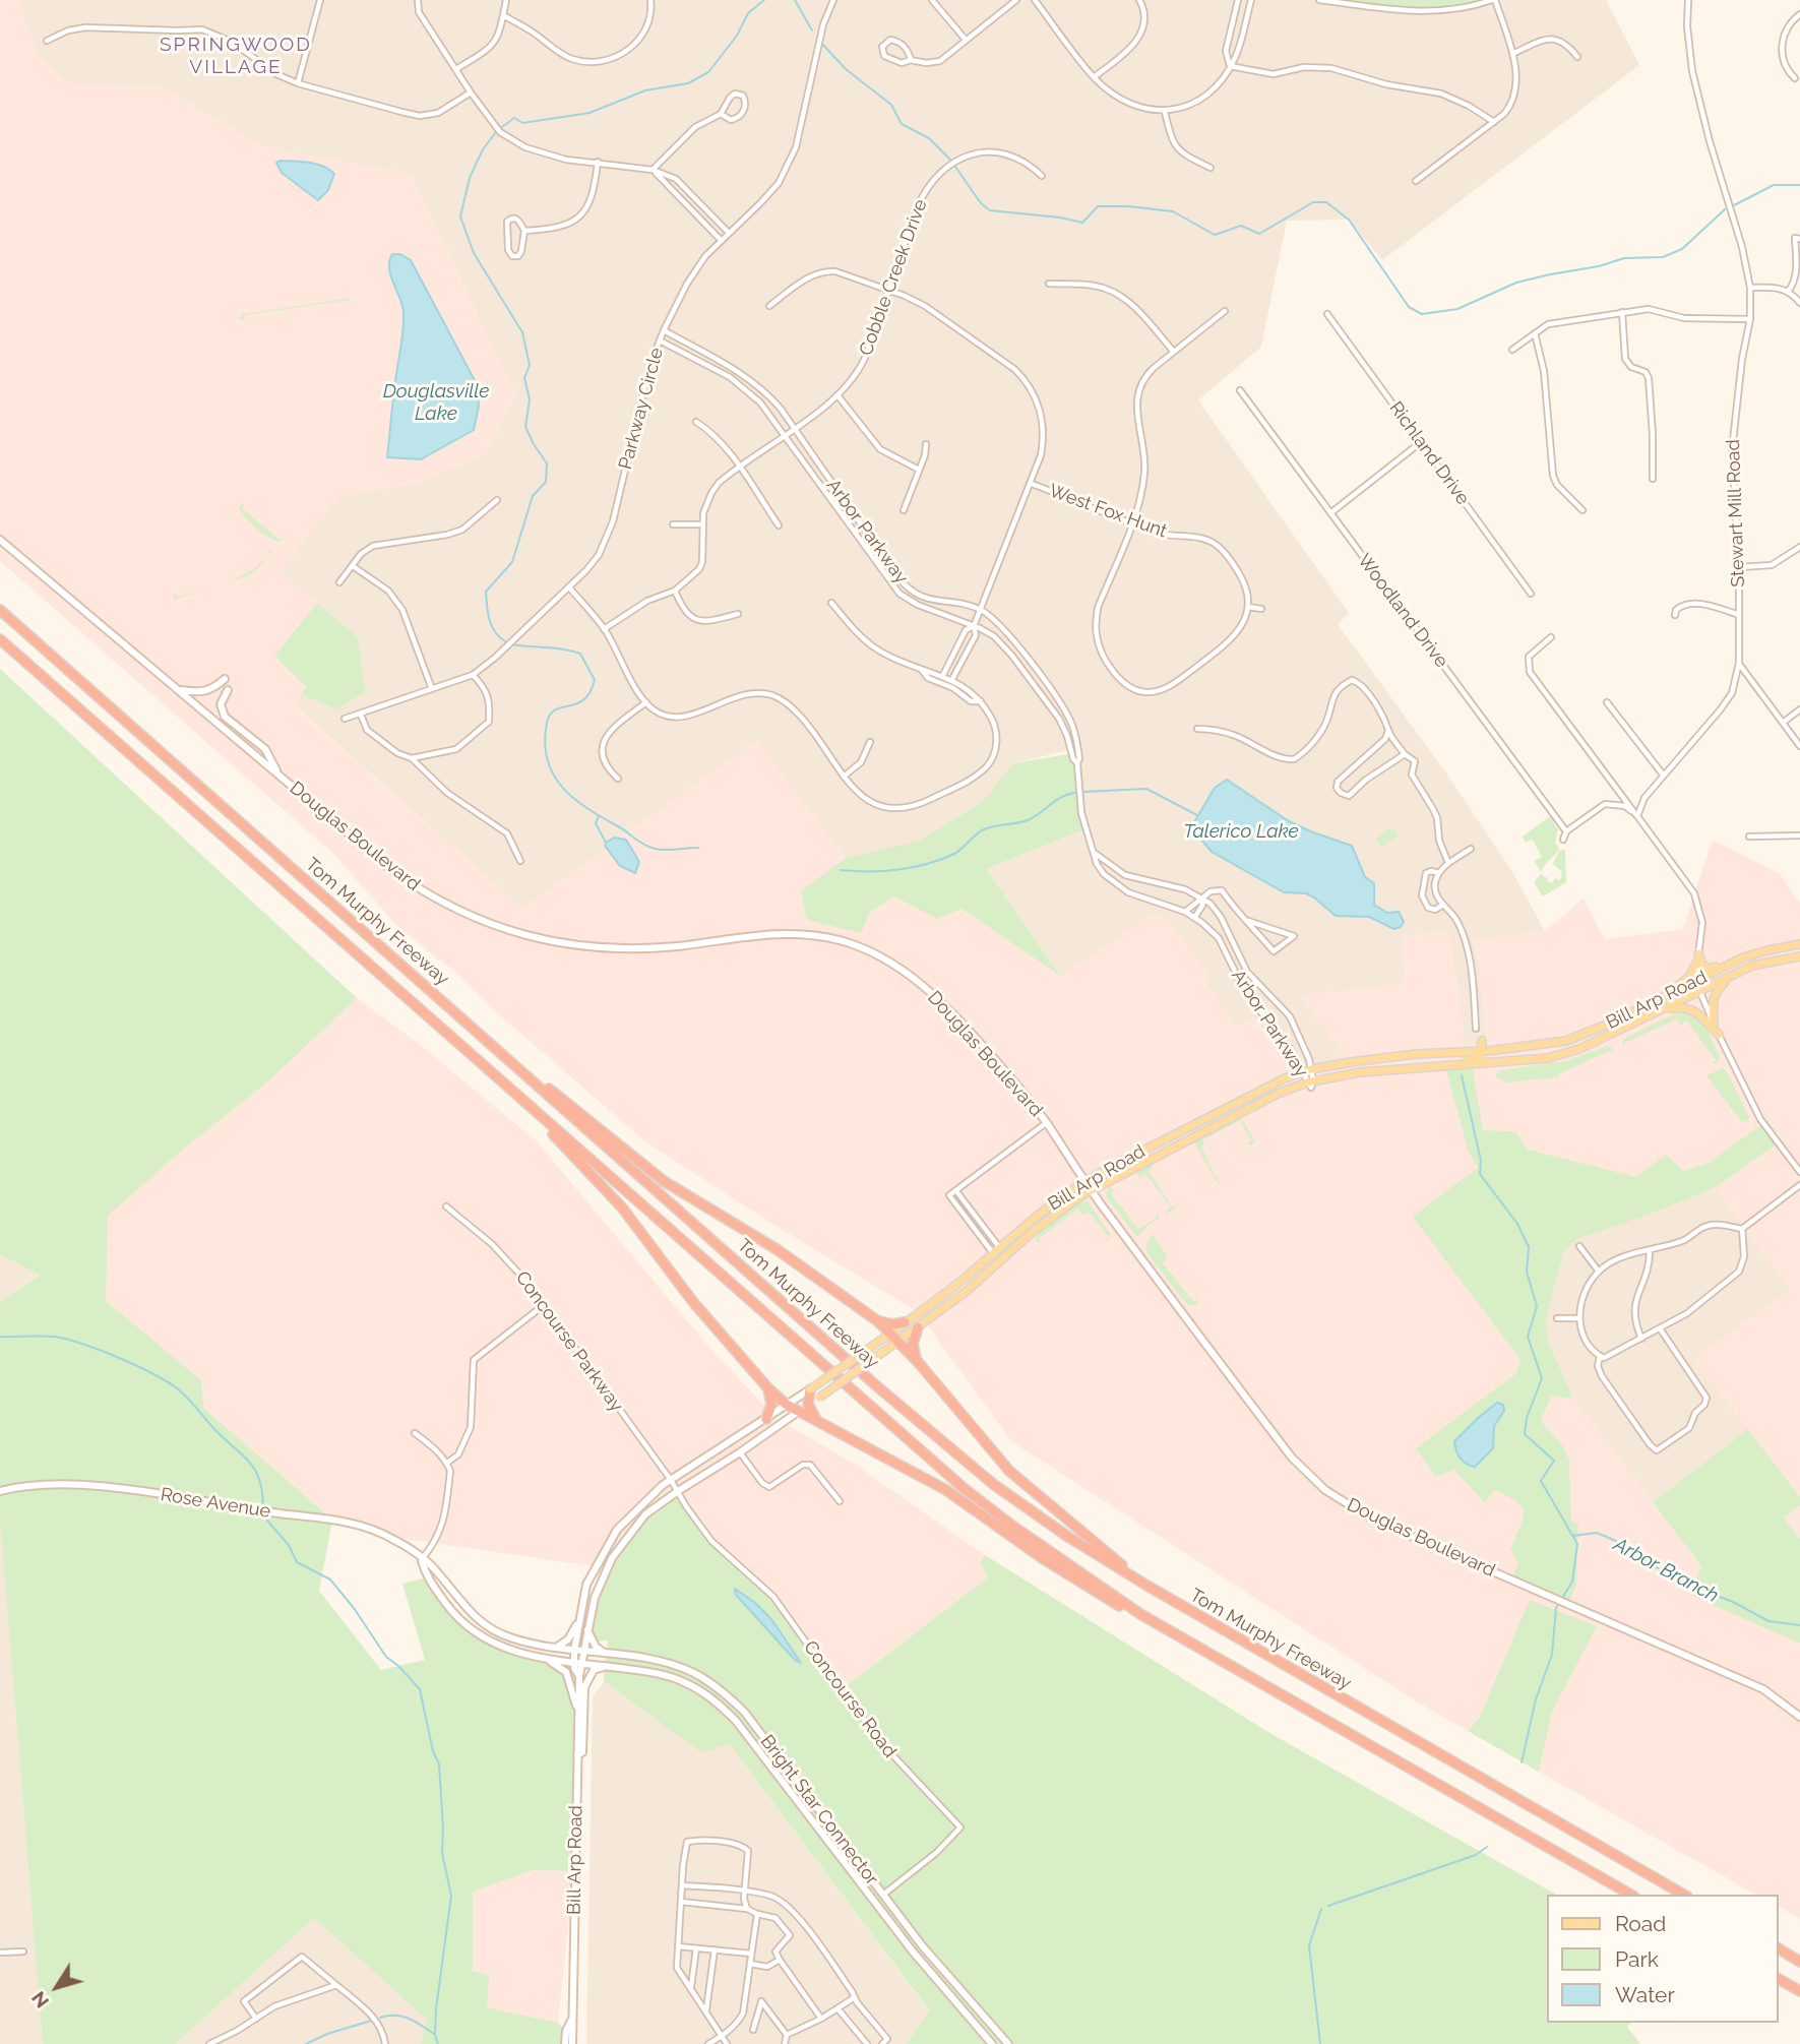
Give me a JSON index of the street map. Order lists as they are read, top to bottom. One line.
{"streets":{"highway":["Tom Murphy Freeway"],"main road":["Douglas Boulevard","Bill Arp Road","Rose Avenue","Bright Star Connector"],"street":["Cobble Creek Drive","Parkway Circle","Richland Drive","West Fox Hunt","Stewart Mill Road","Arbor Parkway","Woodland Drive","Concourse Parkway","Concourse Road"]},"crossings":[["Cobble Creek Drive","Arbor Parkway"],["Parkway Circle","Arbor Parkway"],["Arbor Parkway","Bill Arp Road"],["Douglas Boulevard","Bill Arp Road"],["Bill Arp Road","Concourse Parkway"],["Bill Arp Road","Rose Avenue"],["Bill Arp Road","Concourse Road"],["Bill Arp Road","Bright Star Connector"],["Concourse Parkway","Concourse Road"],["Rose Avenue","Bright Star Connector"],["Concourse Road","Bright Star Connector"]],"districts":["SPRINGWOOD VILLAGE"],"water":["Douglasville Lake","Talerico Lake","Arbor Branch"],"legend":["Road","Park","Water"],"north":"bottom left"}
